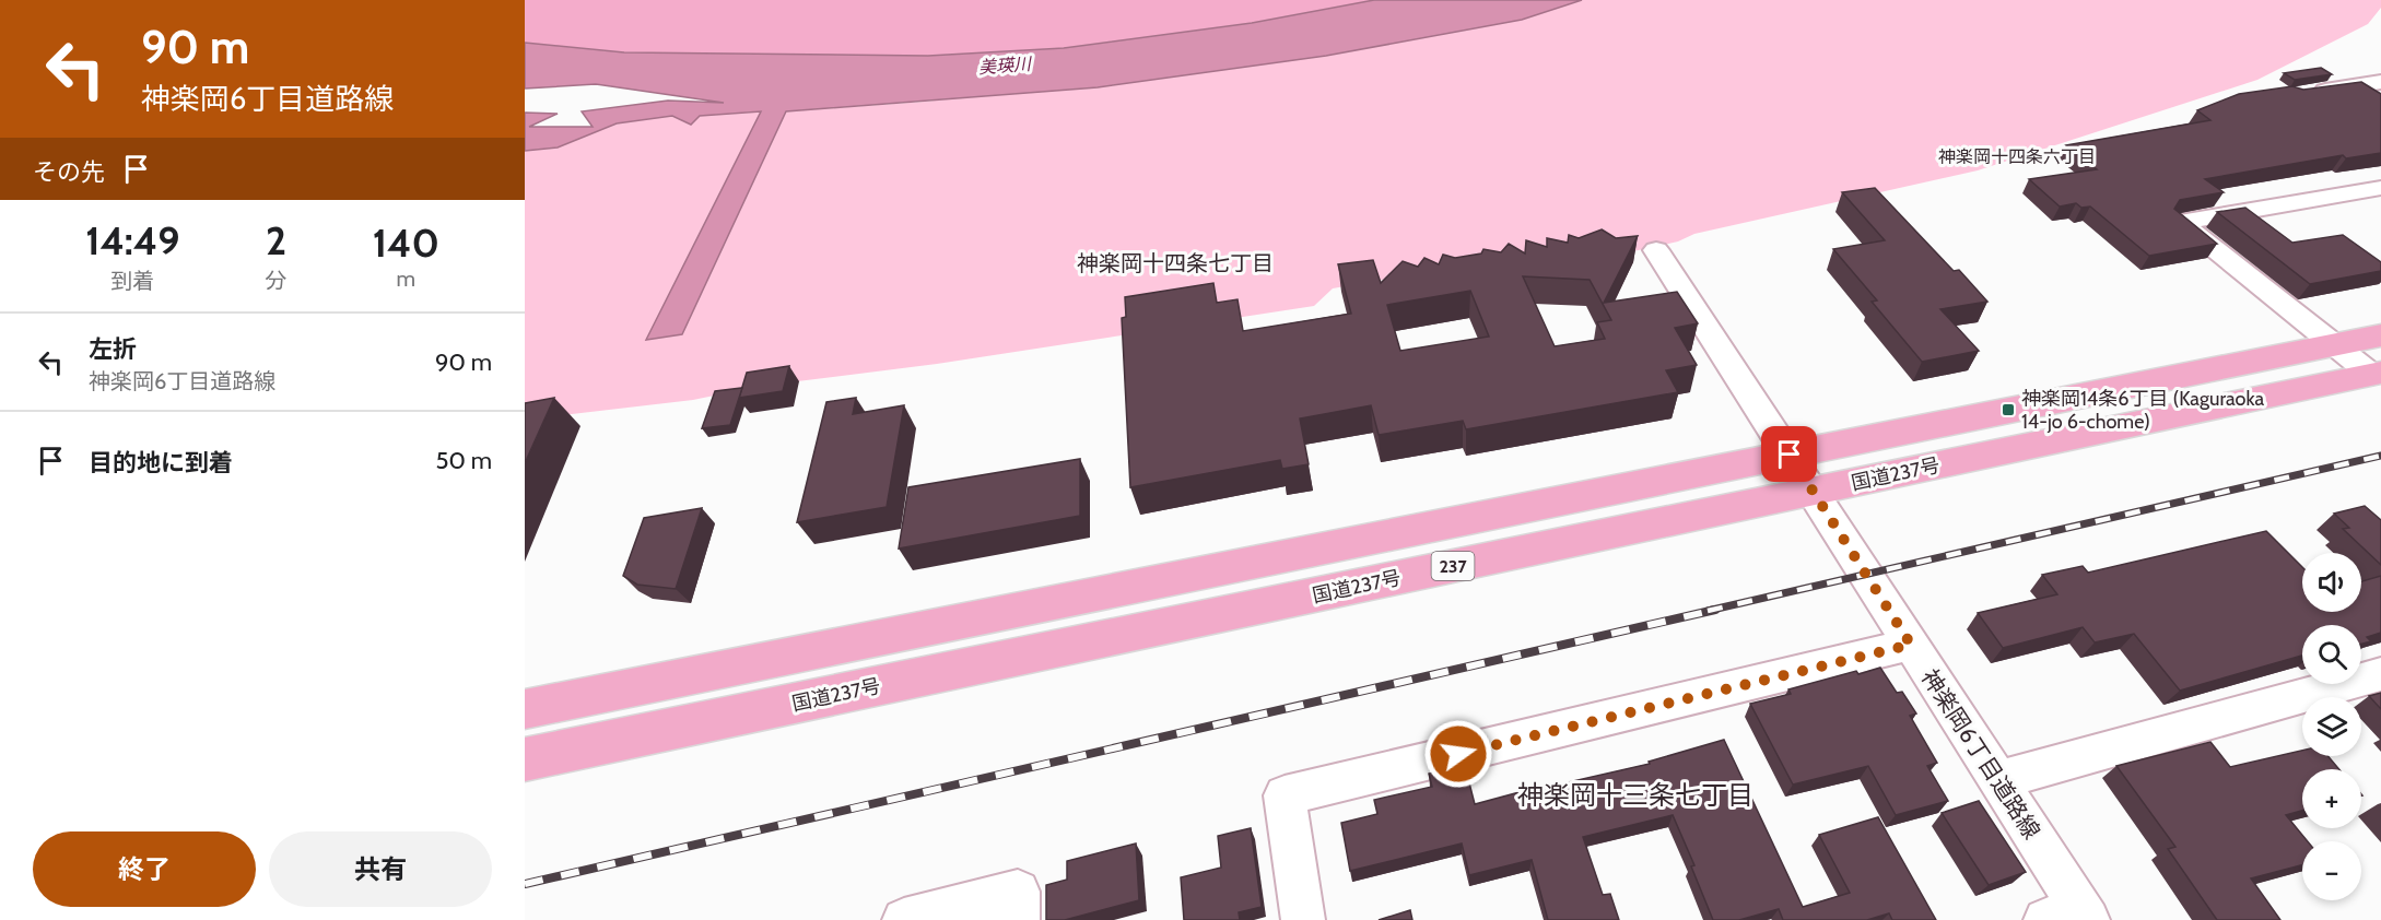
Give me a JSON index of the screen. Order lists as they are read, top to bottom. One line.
{"streets":{"highway":["国道237号","237"],"street":["神楽岡6丁目道路線"]},"crossings":[["国道237号","神楽岡6丁目道路線"]],"districts":["神楽岡十四条六丁目","神楽岡十四条七丁目","神楽岡十三条七丁目"],"water":["美瑛川"],"places":{"transit":["神楽岡14条6丁目 (Kaguraoka 14-jo 6-chome)"]},"page":{"turn":["90 m","神楽岡6丁目道路線"],"then":"その先","eta":["14:49","到着","2","分","140","m"],"list":[{"name":"左折","note":"神楽岡6丁目道路線","value":"90 m"},{"name":"目的地に到着","value":"50 m"}],"map_buttons":["+","−"],"buttons":["終了","共有"]}}
